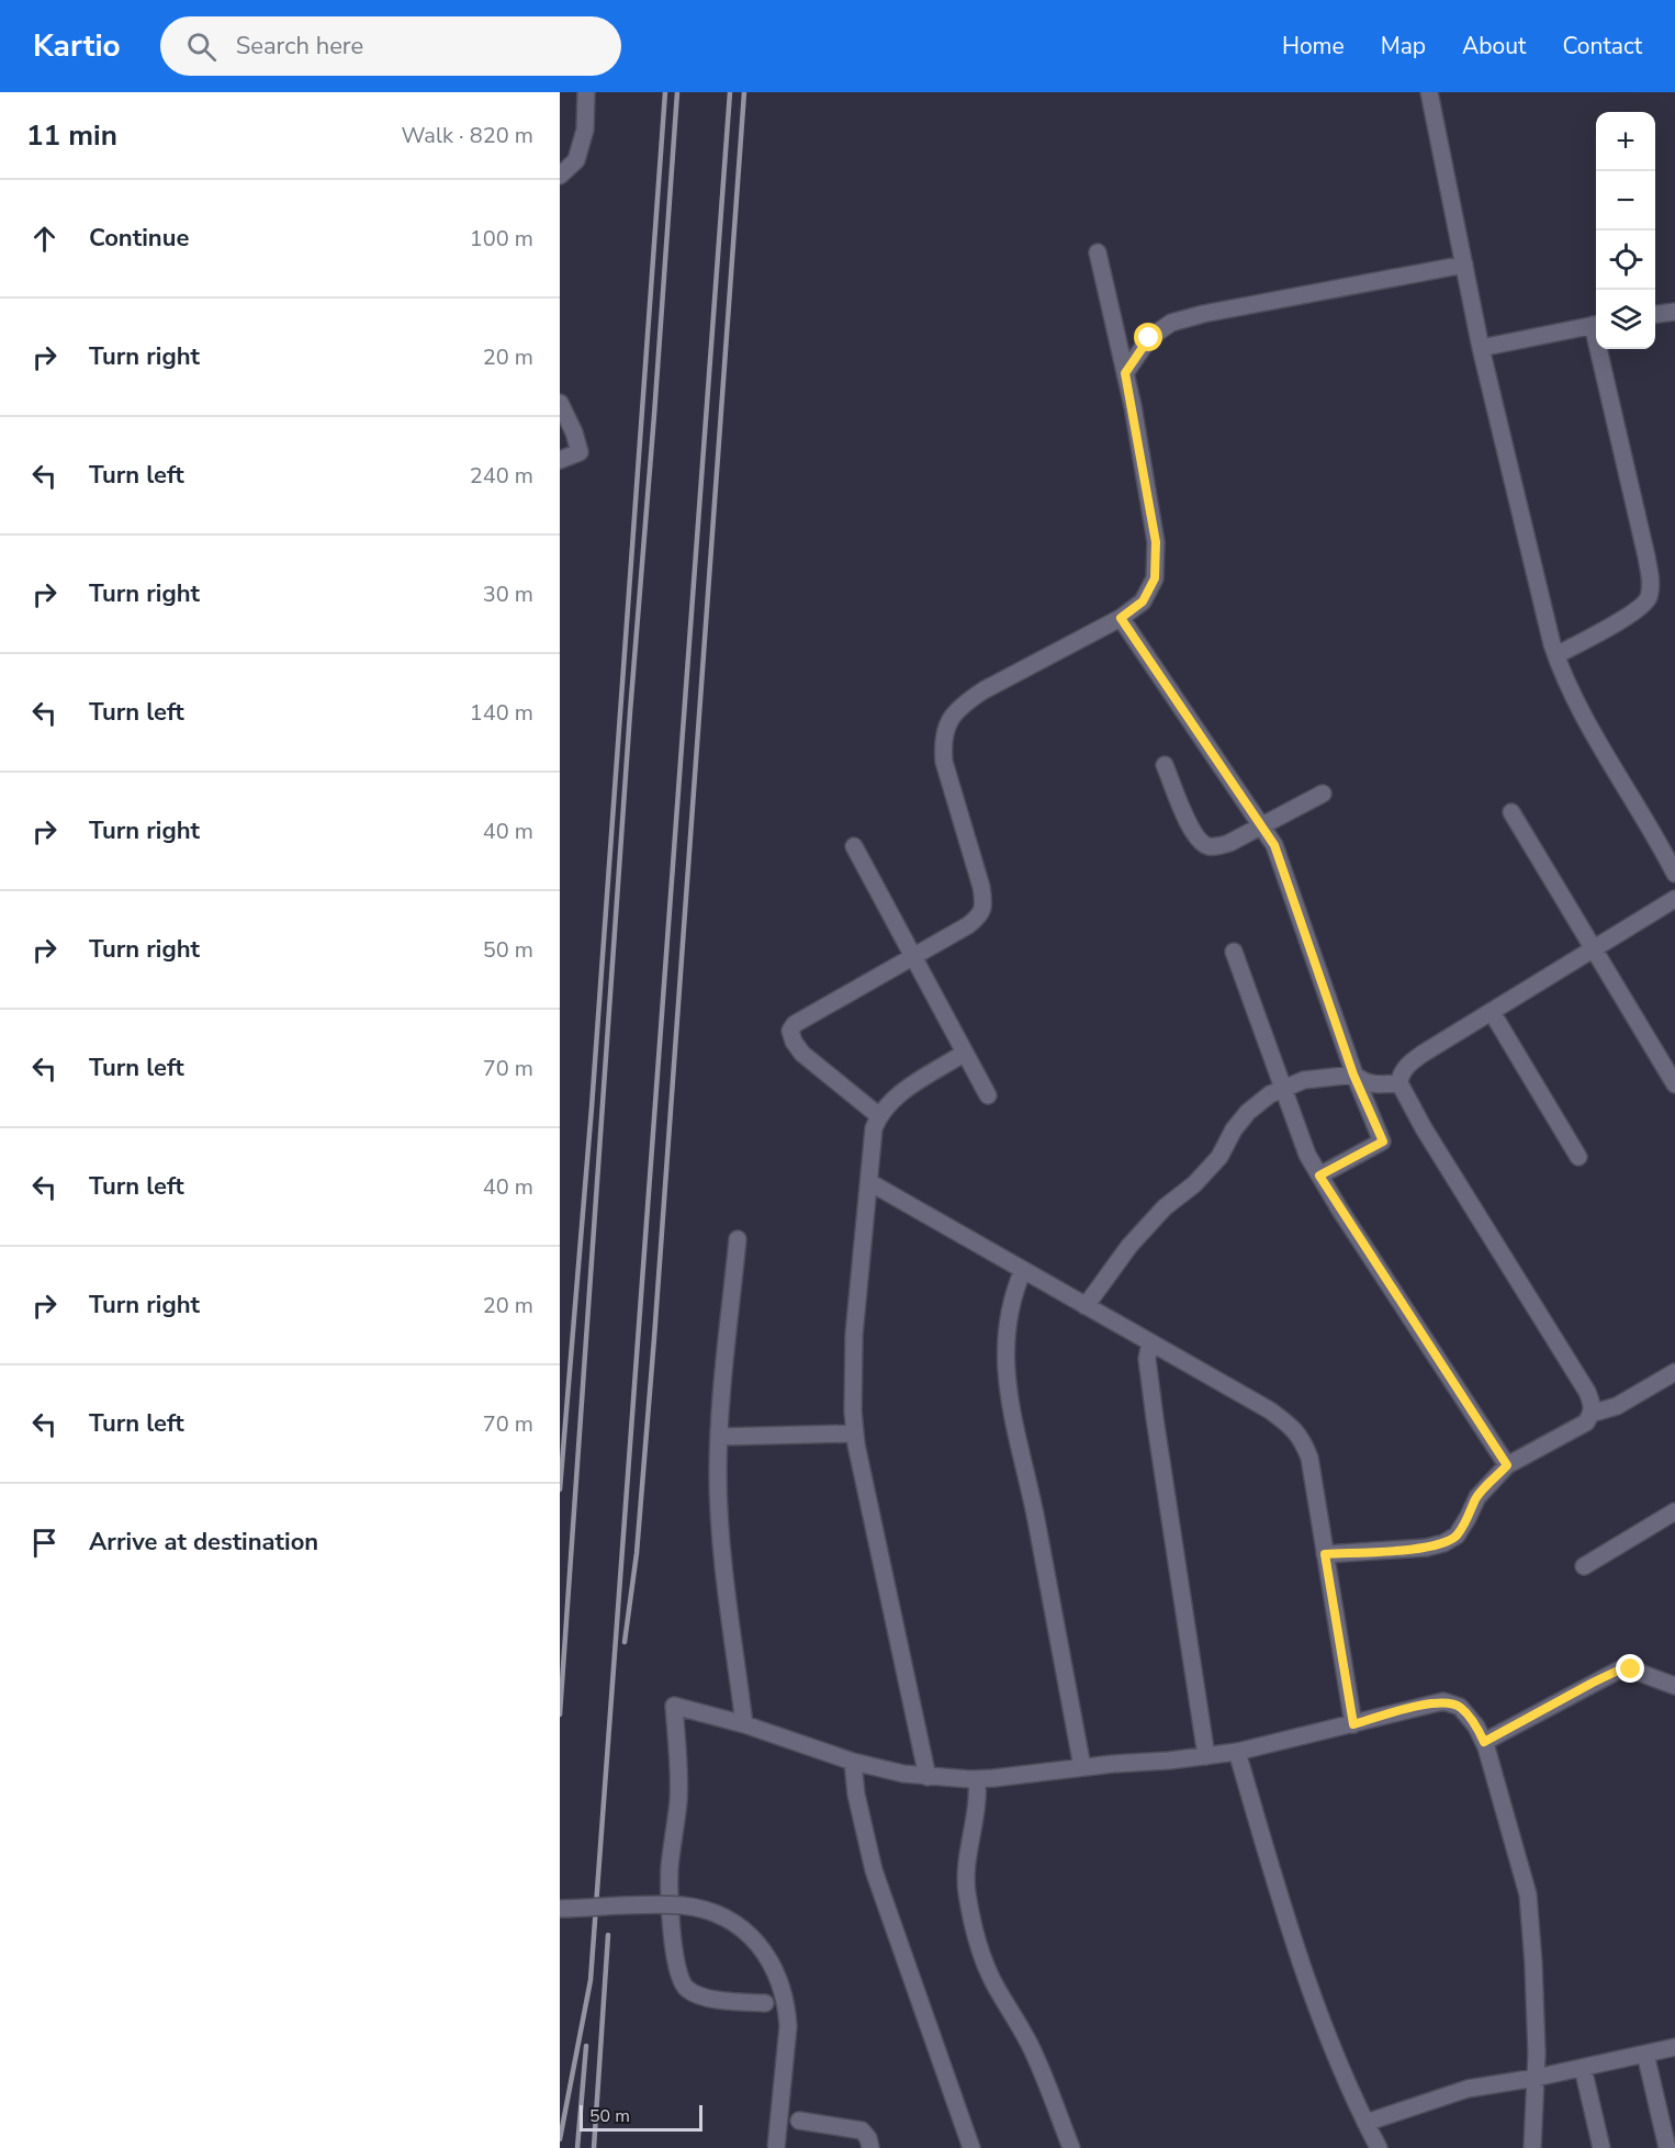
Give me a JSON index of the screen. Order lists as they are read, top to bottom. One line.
{"scale_bar":"50 m","page":{"header":"Kartio","search":"Search here","nav":["Home","Map","About","Contact"],"heading":["11 min","Walk · 820 m"],"map_buttons":["+","−"],"list":[["Continue","100 m"],["Turn right","20 m"],["Turn left","240 m"],["Turn right","30 m"],["Turn left","140 m"],["Turn right","40 m"],["Turn right","50 m"],["Turn left","70 m"],["Turn left","40 m"],["Turn right","20 m"],["Turn left","70 m"],"Arrive at destination"],"scale":"50 m"}}
